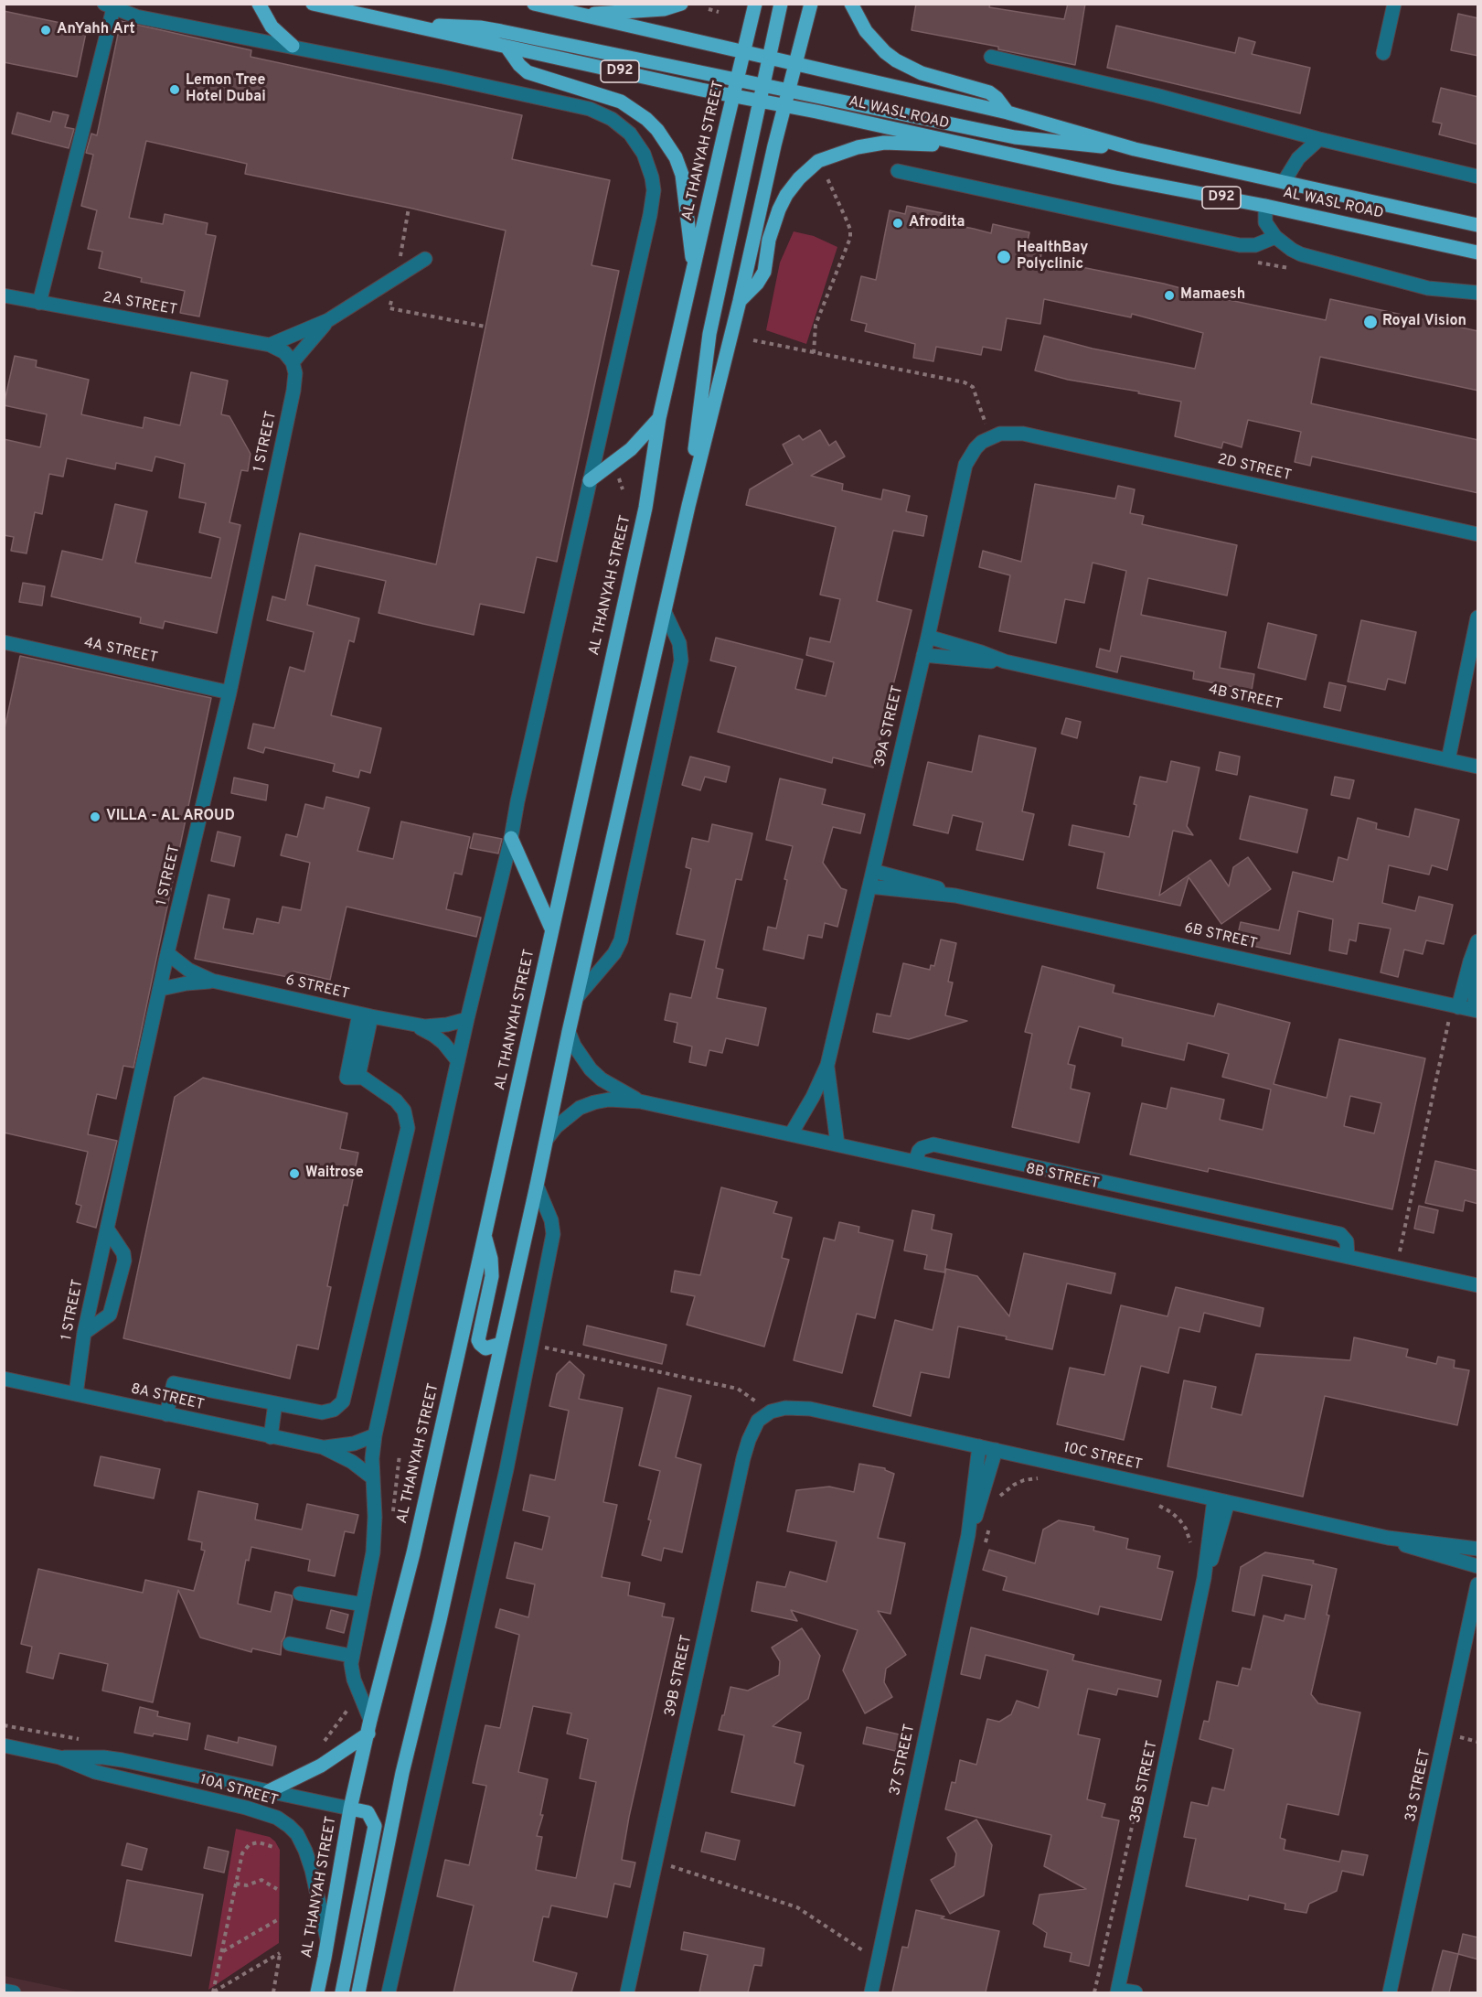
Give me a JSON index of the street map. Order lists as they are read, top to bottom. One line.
{"streets":{"main road":["D92","AL WASL ROAD","AL THANYAH STREET"],"street":["2A STREET","1 STREET","2D STREET","4A STREET","4B STREET","39A STREET","6B STREET","6 STREET","8B STREET","8A STREET","10C STREET","39B STREET","37 STREET","35B STREET","33 STREET","10A STREET"]},"crossings":[["AL WASL ROAD","AL THANYAH STREET"],["AL THANYAH STREET","10A STREET"],["1 STREET","4A STREET"],["1 STREET","6 STREET"],["1 STREET","8A STREET"],["2D STREET","39A STREET"],["4B STREET","39A STREET"],["39A STREET","6B STREET"],["39A STREET","8B STREET"],["10C STREET","39B STREET"],["10C STREET","37 STREET"],["10C STREET","35B STREET"]],"places":["AnYahh Art","Lemon Tree Hotel Dubai","Afrodita","HealthBay Polyclinic","Mamaesh","Royal Vision","VILLA - AL AROUD","Waitrose"]}
